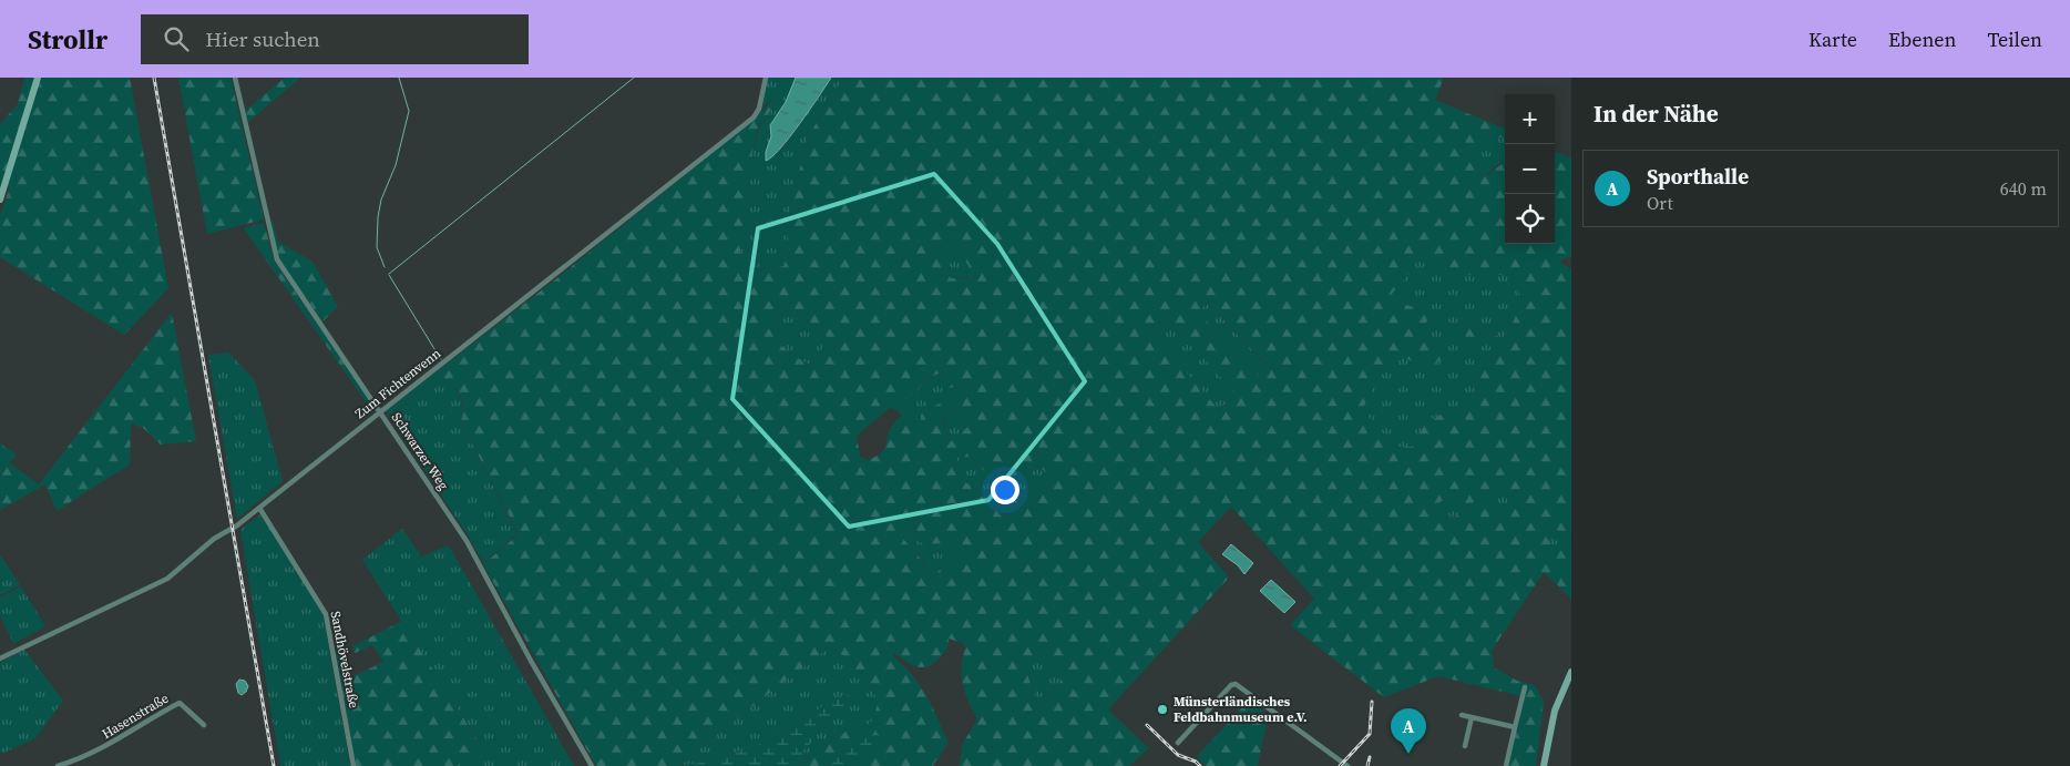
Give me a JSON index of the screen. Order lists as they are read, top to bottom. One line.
{"streets":{"street":["Zum Fichtenvenn","Schwarzer Weg","Sandhövelstraße","Hasenstraße"]},"crossings":[["Zum Fichtenvenn","Schwarzer Weg"],["Zum Fichtenvenn","Sandhövelstraße"]],"places":["Münsterländisches Feldbahnmuseum e.V."],"page":{"header":"Strollr","search":"Hier suchen","nav":["Karte","Ebenen","Teilen"],"heading":"In der Nähe","map_buttons":["+","−"],"list":[{"mark":"A","name":"Sporthalle","note":"Ort","value":"640 m"}],"pins":"A"}}
